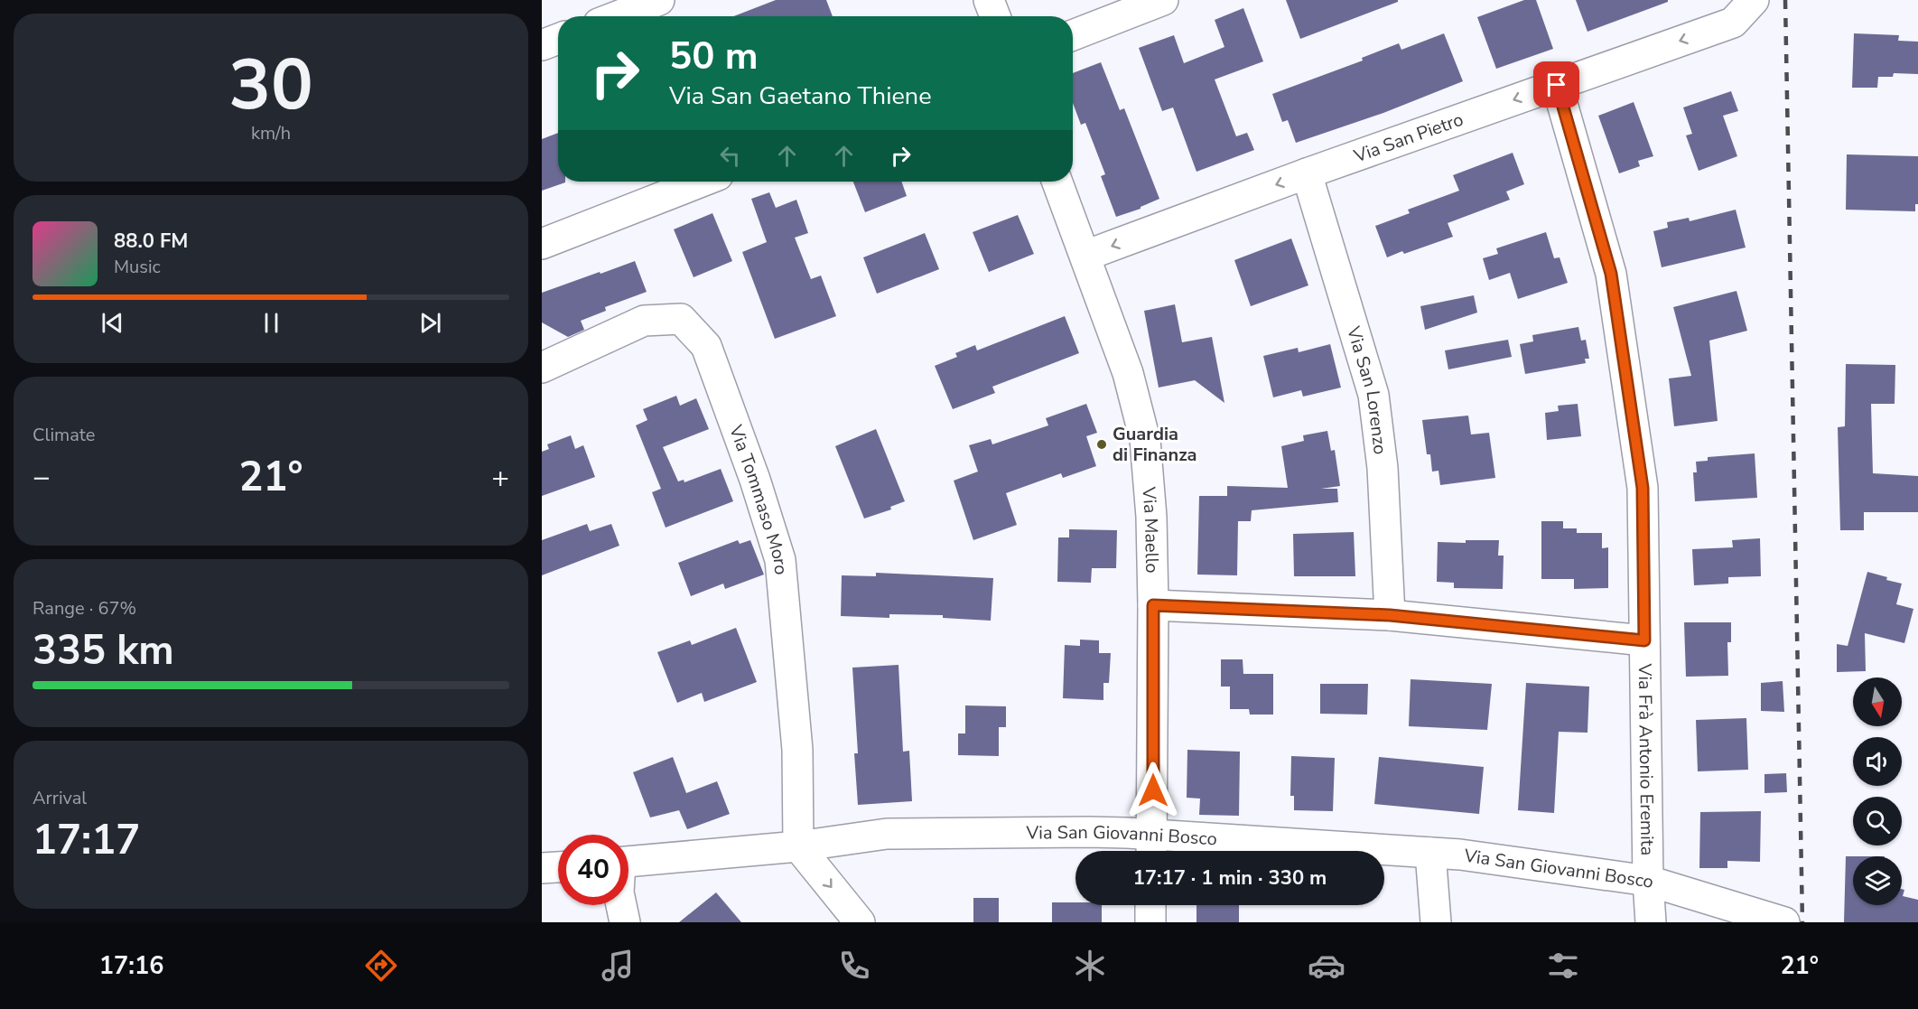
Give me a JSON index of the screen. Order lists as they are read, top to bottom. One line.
{"streets":{"street":["Via San Pietro","Via San Lorenzo","Via Tommaso Moro","Via Maello","Via Frà Antonio Eremita","Via San Giovanni Bosco"]},"crossings":[["Via San Pietro","Via San Lorenzo"],["Via San Pietro","Via Maello"],["Via San Pietro","Via Frà Antonio Eremita"],["Via Tommaso Moro","Via San Giovanni Bosco"],["Via Maello","Via San Giovanni Bosco"],["Via Frà Antonio Eremita","Via San Giovanni Bosco"]],"one_way":["Via San Pietro"],"places":["Guardia di Finanza"],"north":"bottom","page":{"tile":[["30","km/h"],"Climate",["Range · 67%","335 km"],["Arrival","17:17"]],"turn":["50 m","Via San Gaetano Thiene"],"song":["88.0 FM","Music"],"heat":["−","21°","+"],"limit":"40","trip":"17:17 · 1 min · 330 m","tabs":["17:16","21°"]}}
